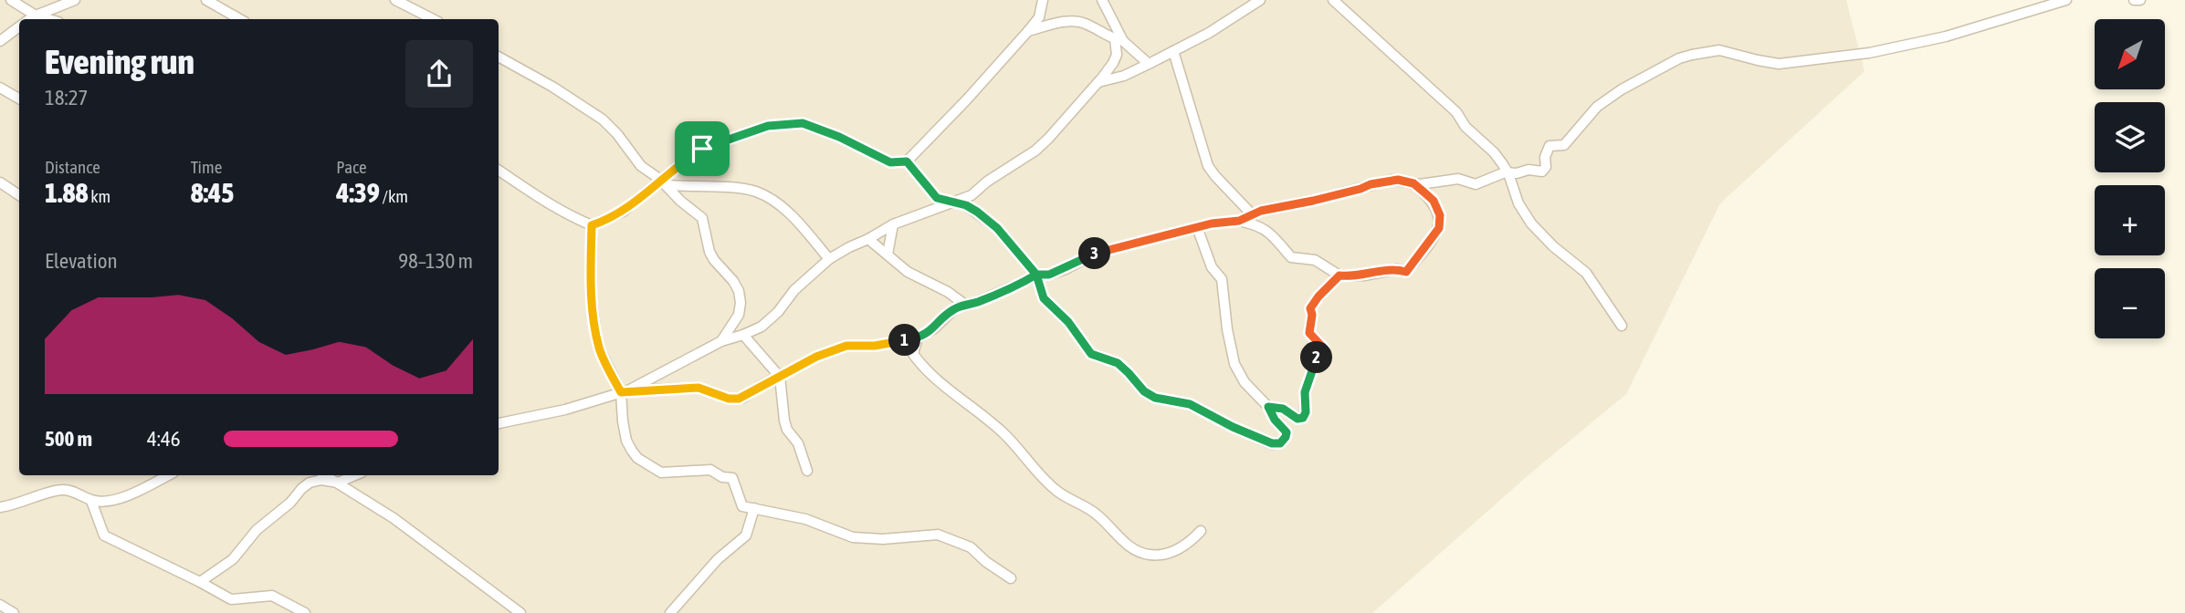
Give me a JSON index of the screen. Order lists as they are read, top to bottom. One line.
{"north":"bottom left","page":{"map_buttons":["+","−"],"heading":["Evening run","18:27"],"stats":[["Distance","1.88 km"],["Time","8:45"],["Pace","4:39 /km"]],"chart":["Elevation","98–130 m"],"pins":["3","1","2"],"list":[{"name":"500 m","note":"4:46"}]}}
